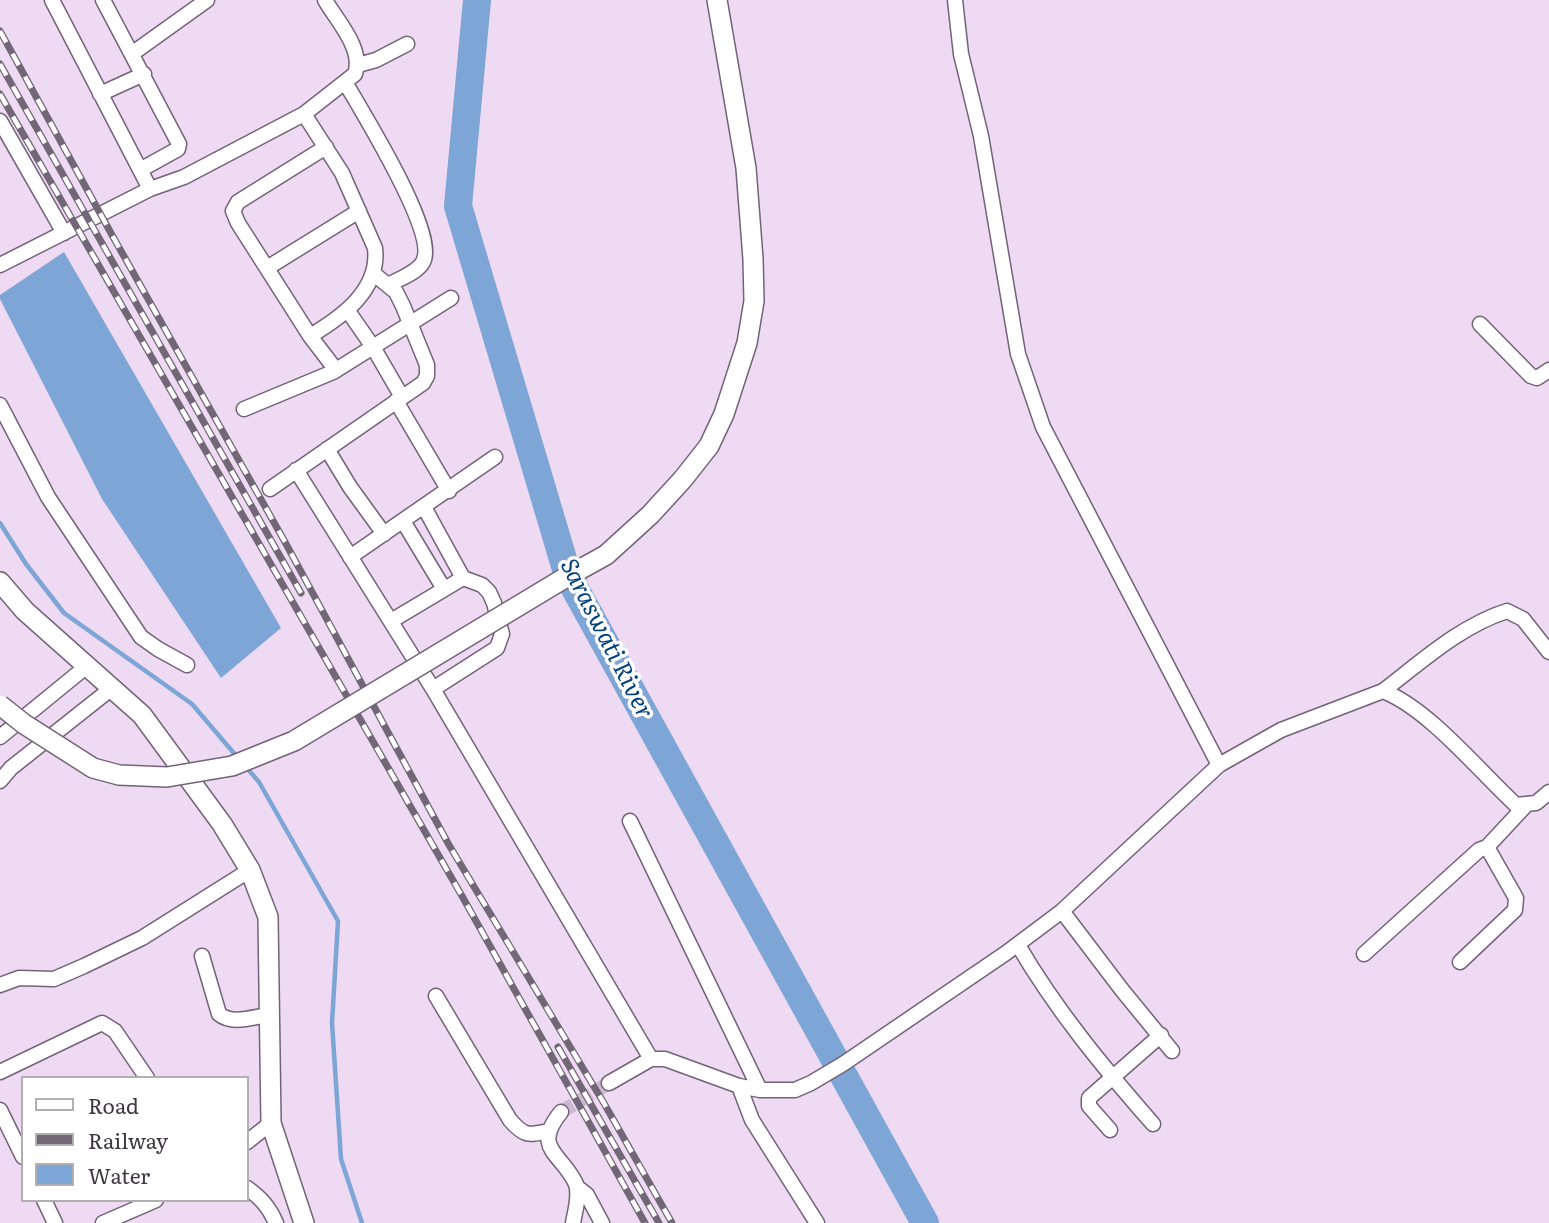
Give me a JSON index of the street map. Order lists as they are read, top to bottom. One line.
{"water":["Saraswati River"],"legend":["Road","Railway","Water"]}
